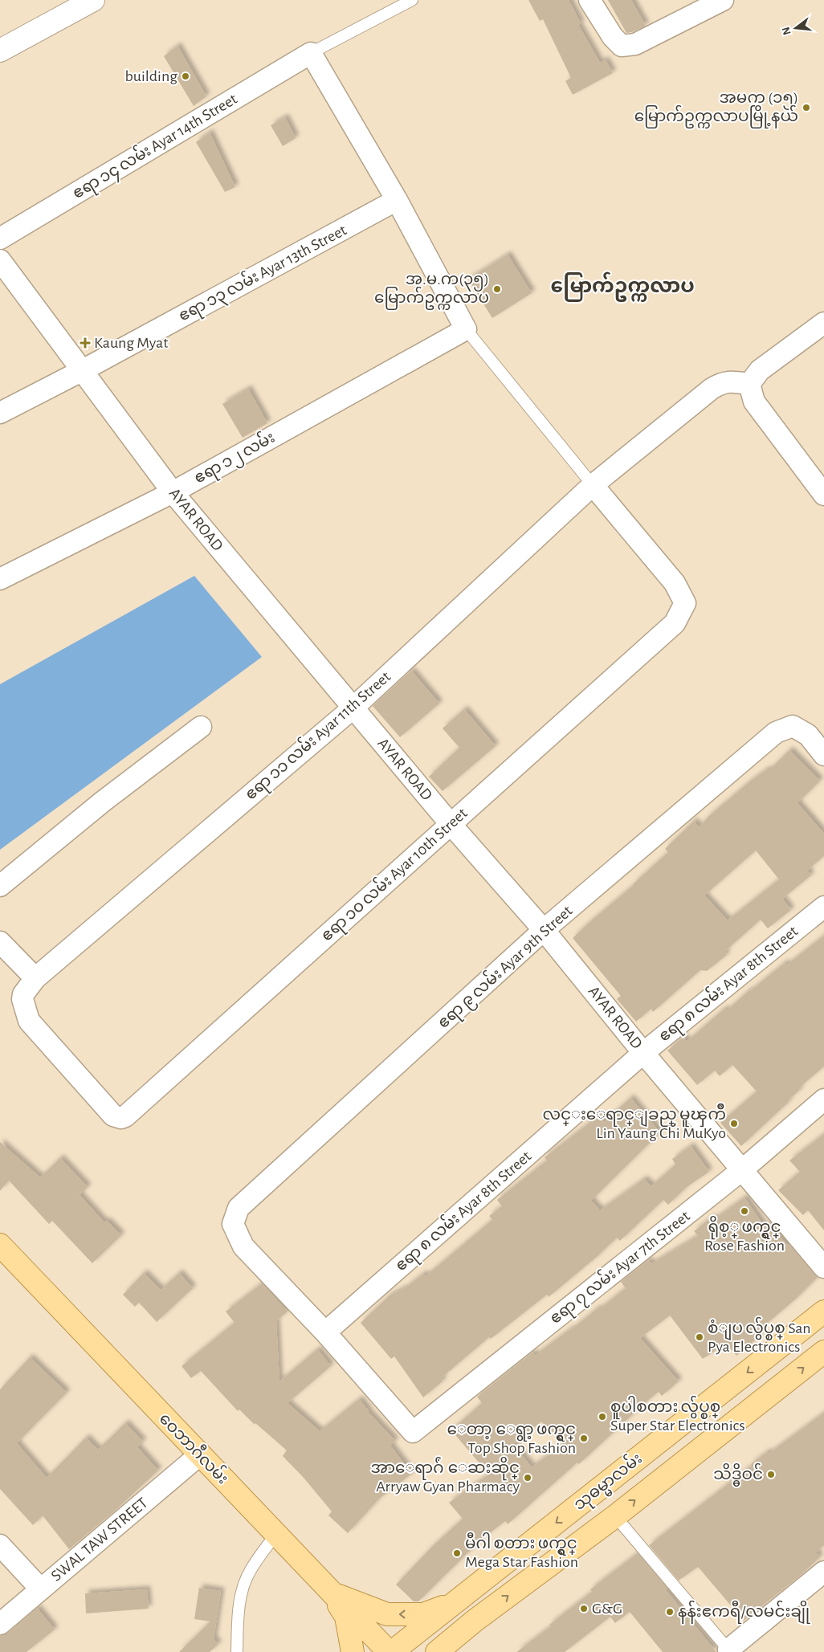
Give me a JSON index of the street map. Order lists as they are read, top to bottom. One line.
{"streets":{"main road":["ဝေဘာဂီလမ်း","သုဓမ္မာလမ်း"],"street":["ဧရာ ၁၄ လမ်း Ayar 14th Street","ဧရာ ၁၃ လမ်း Ayar 13th Street","ဧရာ ၁၂ လမ်း","AYAR ROAD","ဧရာ ၁၁ လမ်း Ayar 11th Street","ဧရာ ၁၀ လမ်း Ayar 10th Street","ဧရာ ၉ လမ်း Ayar 9th Street","ဧရာ ၈ လမ်း Ayar 8th Street","ဧရာ ၇ လမ်း Ayar 7th Street","SWAL TAW STREET"]},"crossings":[["ဧရာ ၁၃ လမ်း Ayar 13th Street","AYAR ROAD"],["ဧရာ ၁၂ လမ်း","AYAR ROAD"],["AYAR ROAD","ဧရာ ၁၁ လမ်း Ayar 11th Street"],["AYAR ROAD","ဧရာ ၁၀ လမ်း Ayar 10th Street"],["AYAR ROAD","ဧရာ ၉ လမ်း Ayar 9th Street"],["AYAR ROAD","ဧရာ ၈ လမ်း Ayar 8th Street"],["AYAR ROAD","ဧရာ ၇ လမ်း Ayar 7th Street"],["ဧရာ ၁၁ လမ်း Ayar 11th Street","ဧရာ ၁၀ လမ်း Ayar 10th Street"],["ဧရာ ၉ လမ်း Ayar 9th Street","ဧရာ ၈ လမ်း Ayar 8th Street"],["ဧရာ ၉ လမ်း Ayar 9th Street","ဧရာ ၇ လမ်း Ayar 7th Street"],["ဧရာ ၈ လမ်း Ayar 8th Street","ဧရာ ၇ လမ်း Ayar 7th Street"],["ဝေဘာဂီလမ်း","SWAL TAW STREET"]],"districts":["မြောက်‌ဥက္ကလာပ"],"places":{"other":["building","အမက (၁၅) မြောက်ဥက္ကလာပမြို့နယ်","အ.မ.က(၃၅) မြောက်ဥက္ကလာပ","လင္းေရာင္ျခည္ မူၾကိဳ Lin Yaung Chi MuKyo","ရိုစ့္ ဖက္ရွင္ Rose Fashion","စံျပ လ်ွပ္စစ္ San Pya Electronics","စူပါစတား လ်ွပ္စစ္ Super Star Electronics","ေတာ့ ေရွာ့ ဖက္ရွင္ Top Shop Fashion","သိဒ္ဓိဝင်","အာေရာဂ်ံ ေဆးဆိုင္ Arryaw Gyan Pharmacy","မီဂါ စတား ဖက္ရွင္ Mega Star Fashion","G&G","နန်းဧကရီ/လမင်းချို"],"health":["Kaung Myat"]},"north":"left"}
